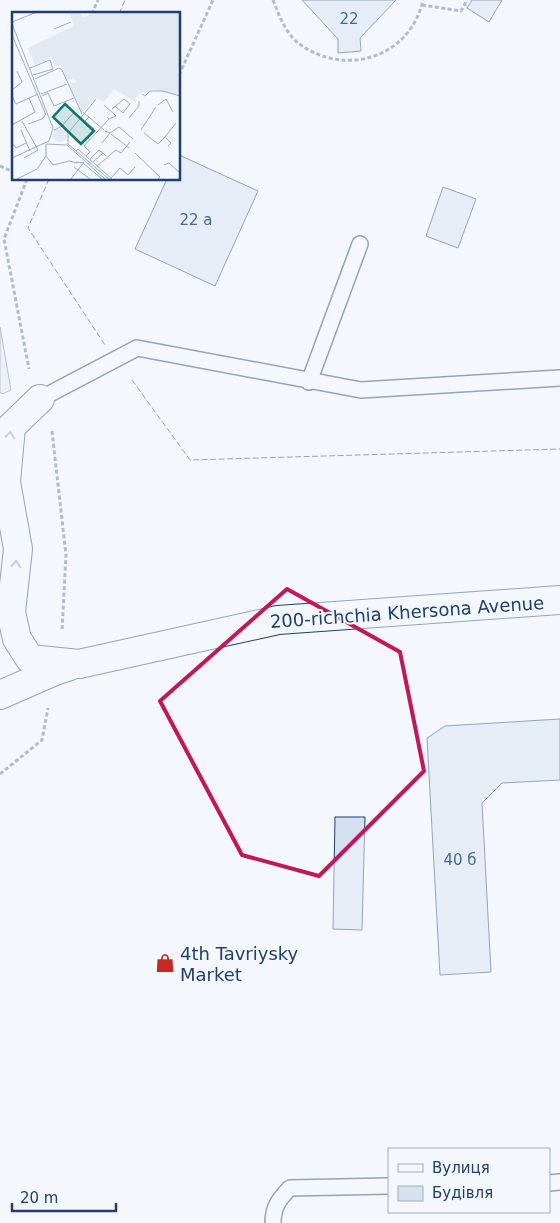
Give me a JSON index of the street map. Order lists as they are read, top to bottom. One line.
{"streets":{"street":["200-richchia Khersona Avenue"]},"places":{"shop":["4th Tavriysky Market"]},"house_numbers":["22","22 а","40 б"],"legend":["Вулиця","Будівля"],"scale_bar":"20 m"}
